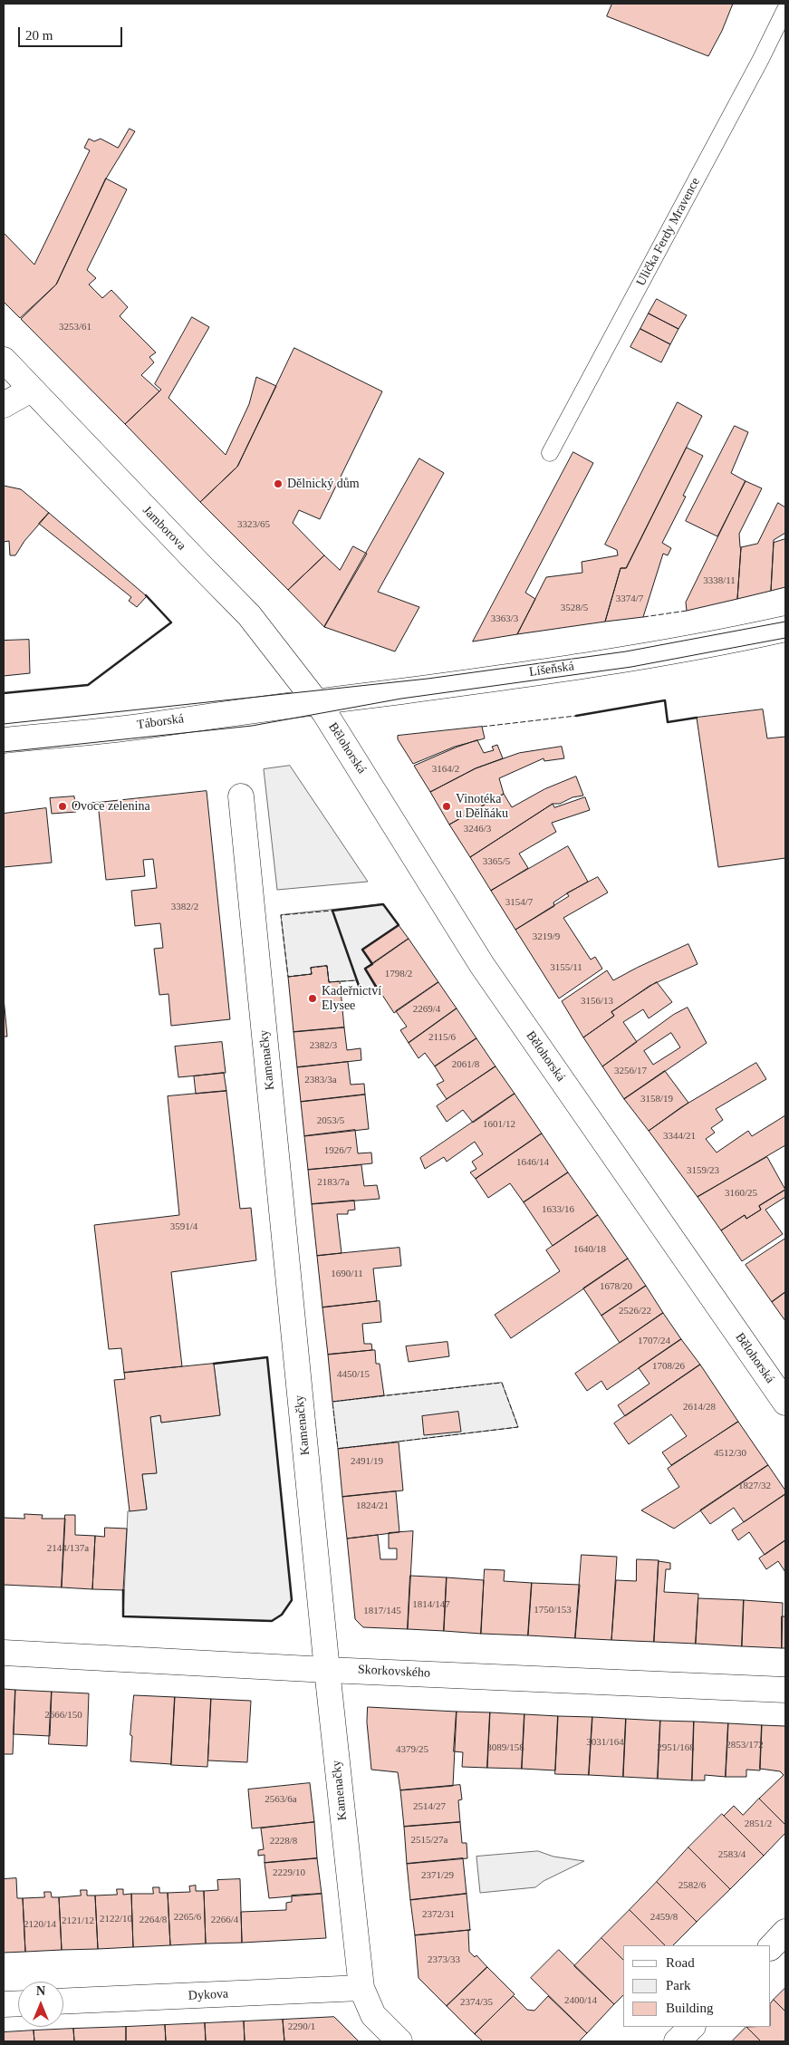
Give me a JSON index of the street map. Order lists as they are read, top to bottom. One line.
{"streets":{"street":["Jamborova","Líšeňská","Táborská","Bělohorská","Kamenačky","Skorkovského","Dykova"],"lane":["Ulička Ferdy Mravence"]},"crossings":[["Jamborova","Líšeňská"],["Jamborova","Táborská"],["Jamborova","Bělohorská"],["Líšeňská","Táborská"],["Líšeňská","Bělohorská"],["Táborská","Bělohorská"],["Kamenačky","Skorkovského"],["Kamenačky","Dykova"]],"places":["Dělnický dům","Ovoce zelenina","Vinotéka u Dělňáku","Kadeřnictví Elysee"],"house_numbers":["3253/61","3323/65","3338/11","3374/7","3528/5","3363/3","3164/2","3246/3","3365/5","3154/7","3382/2","3219/9","3155/11","1798/2","3156/13","2269/4","2115/6","2382/3","2061/8","3256/17","2383/3a","3158/19","2053/5","1601/12","3344/21","1926/7","1646/14","3159/23","2183/7a","3160/25","1633/16","3591/4","1640/18","1690/11","1678/20","2526/22","1707/24","1708/26","4450/15","2614/28","4512/30","2491/19","1827/32","1824/21","2144/137a","1814/147","1750/153","1817/145","2666/150","3031/164","2853/172","3089/158","2951/168","4379/25","2563/6a","2514/27","2851/2","2515/27a","2228/8","2583/4","2229/10","2371/29","2582/6","2372/31","2265/6","2459/8","2122/10","2264/8","2266/4","2121/12","2120/14","2373/33","2400/14","2374/35","2290/1"],"legend":["Road","Park","Building"],"scale_bar":"20 m","north":"top"}
